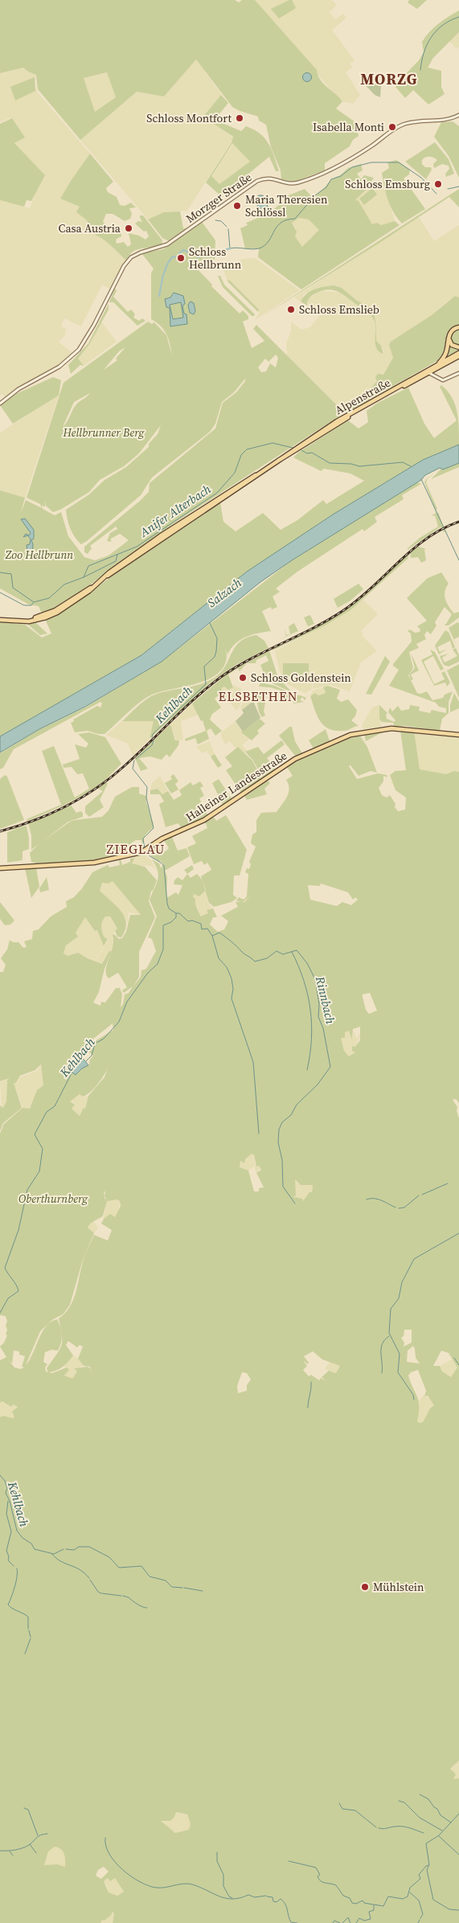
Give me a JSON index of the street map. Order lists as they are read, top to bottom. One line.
{"streets":{"main road":["Alpenstraße","Halleiner Landesstraße"],"street":["Morzger Straße"]},"districts":["MORZG","ELSBETHEN","ZIEGLAU"],"water":["Anifer Alterbach","Salzach","Kehlbach","Rinnbach"],"parks":["Hellbrunner Berg","Zoo Hellbrunn","Oberthurnberg"],"places":["Schloss Montfort","Isabella Monti","Schloss Emsburg","Maria Theresien Schlössl","Casa Austria","Schloss Hellbrunn","Schloss Emslieb","Schloss Goldenstein","Mühlstein"]}
